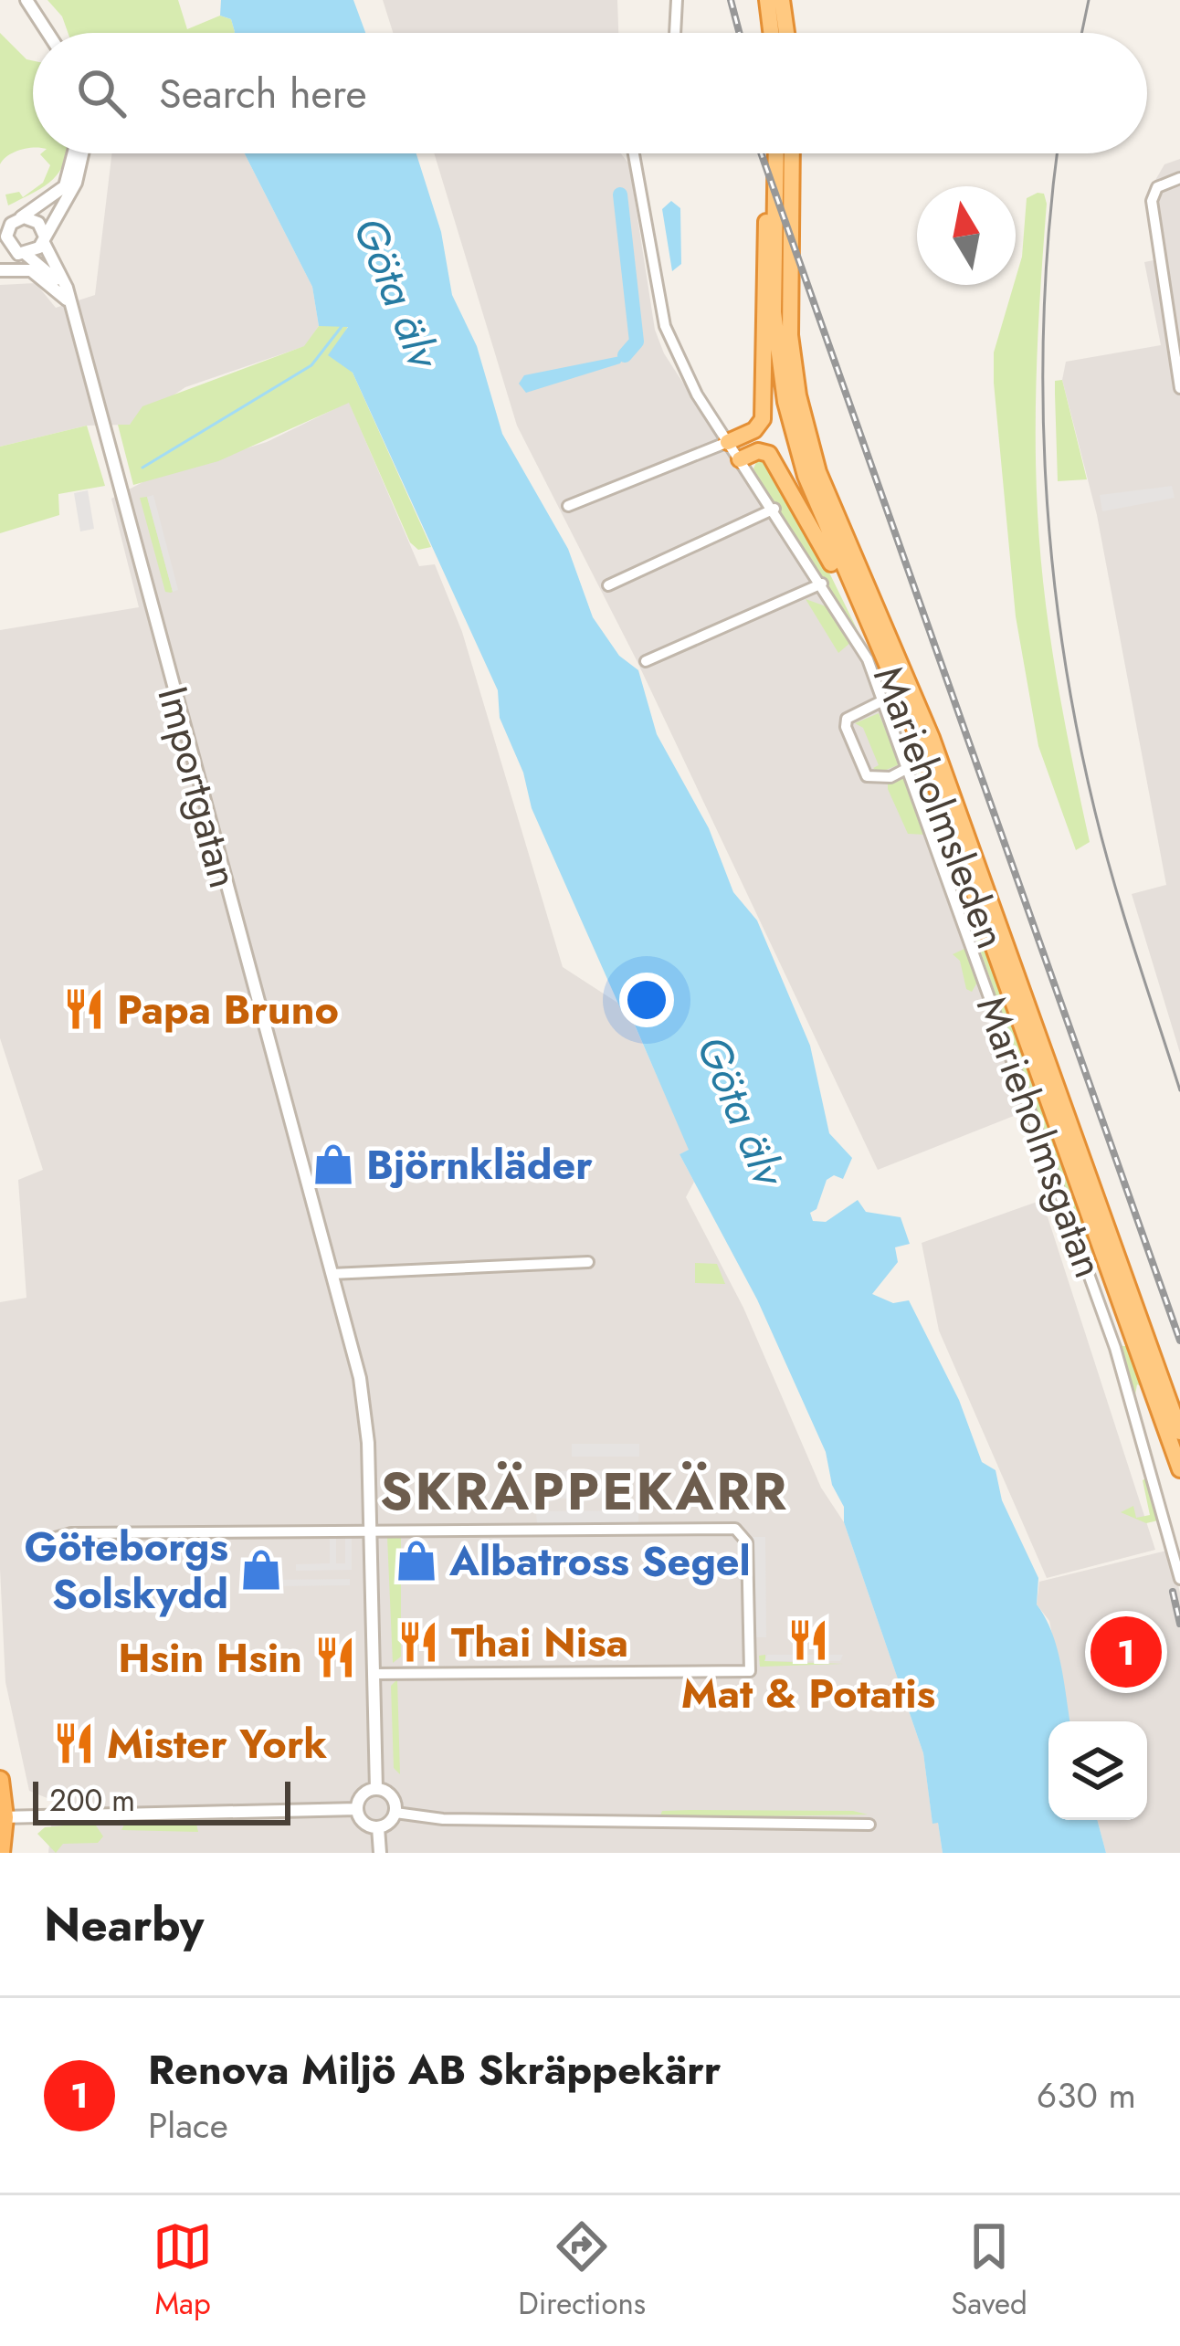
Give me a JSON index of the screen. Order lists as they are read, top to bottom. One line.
{"streets":{"highway":["Marieholmsleden"],"street":["Importgatan","Marieholmsgatan"]},"districts":["SKRÄPPEKÄRR"],"water":["Göta älv"],"places":{"restaurant":["Papa Bruno","Mat & Potatis","Thai Nisa","Hsin Hsin","Mister York"],"shop":["Björnkläder","Albatross Segel","Göteborgs Solskydd"]},"scale_bar":"200 m","north":"top","page":{"search":"Search here","pins":"1","scale":"200 m","heading":"Nearby","list":[{"mark":"1","name":"Renova Miljö AB Skräppekärr","note":"Place","value":"630 m"}],"nav":["Map","Directions","Saved"]}}
